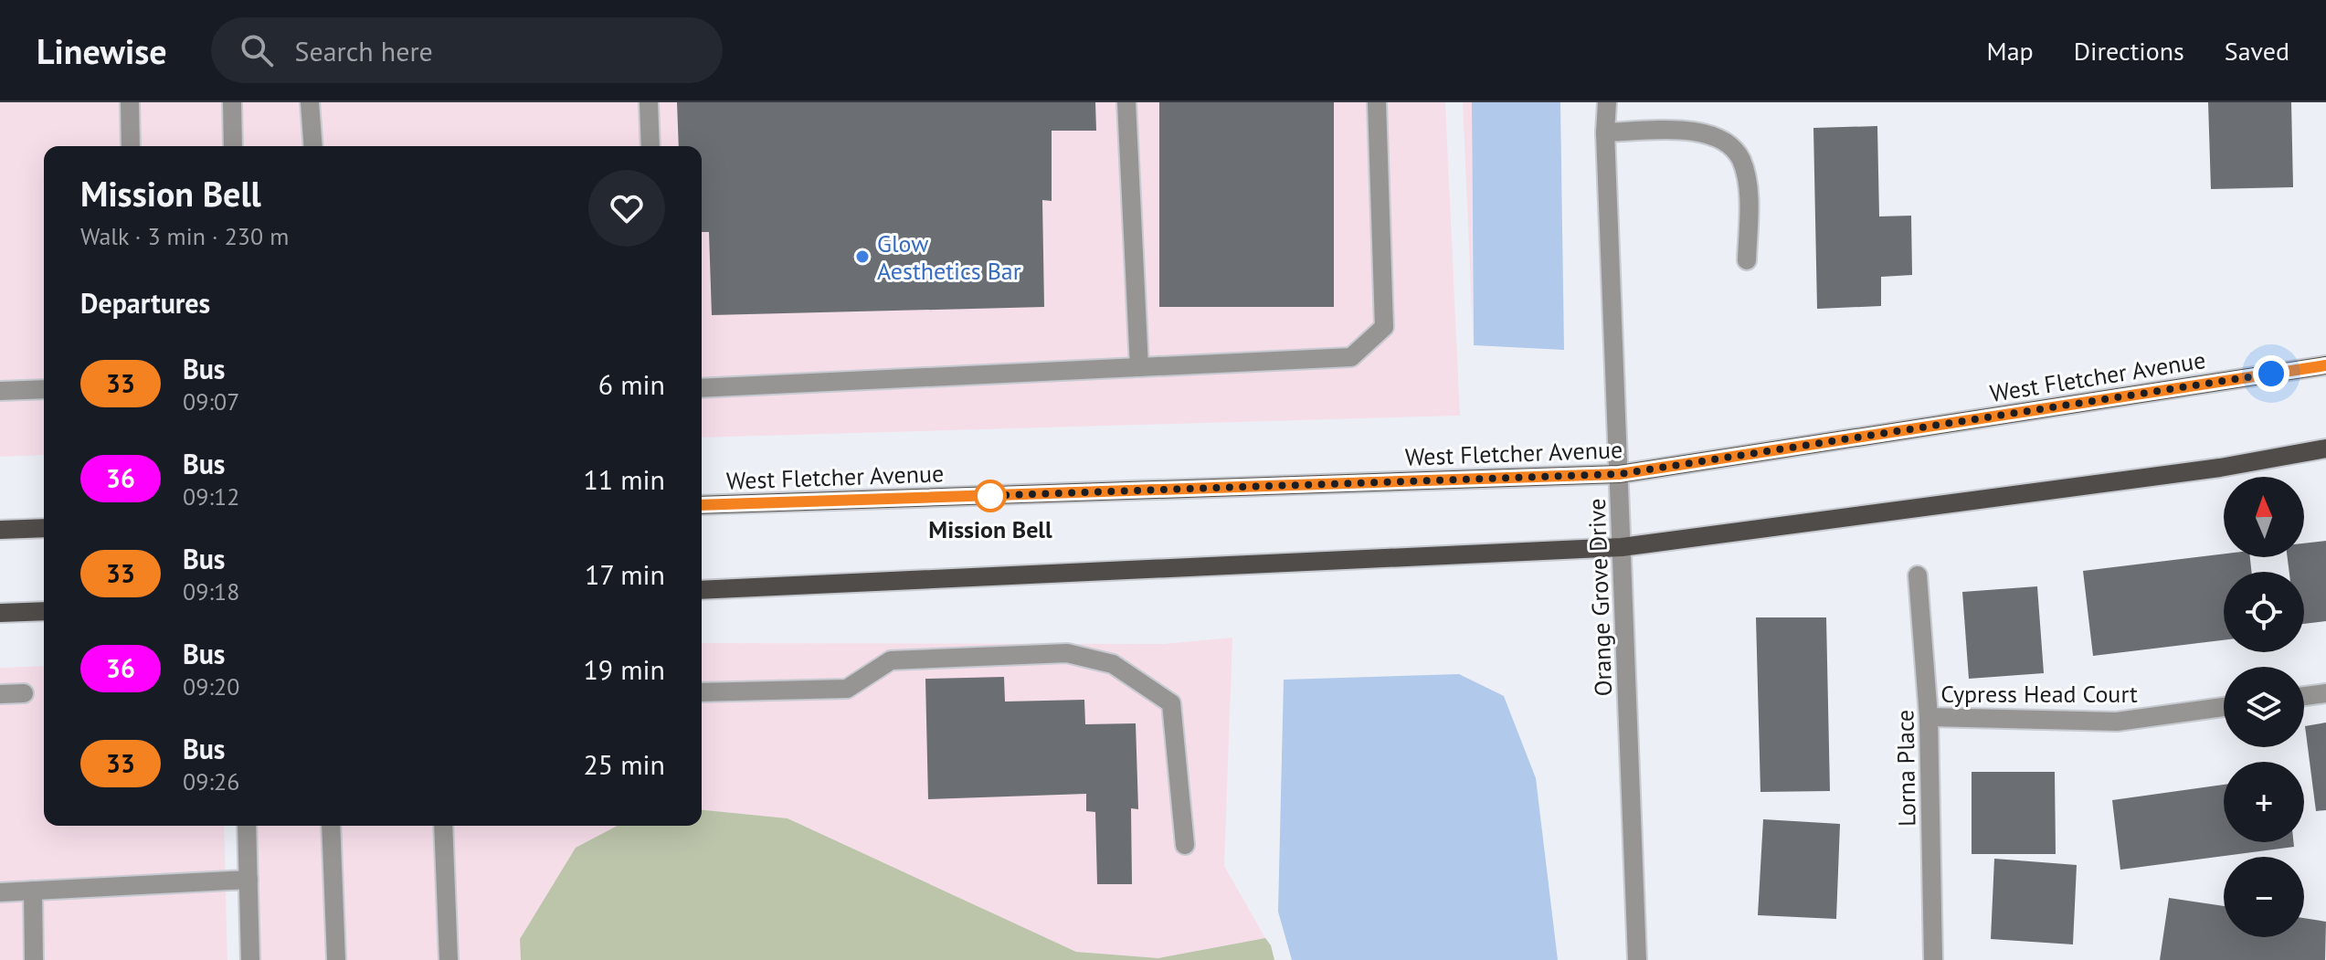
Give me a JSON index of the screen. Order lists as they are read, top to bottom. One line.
{"streets":{"main road":["West Fletcher Avenue"],"street":["Orange Grove Drive","Cypress Head Court","Lorna Place"]},"crossings":[["West Fletcher Avenue","Orange Grove Drive"],["Cypress Head Court","Lorna Place"]],"places":["Glow Aesthetics Bar","Mission Bell"],"lines":["bus line 33"],"north":"top","page":{"header":"Linewise","search":"Search here","nav":["Map","Directions","Saved"],"heading":[["Mission Bell","Walk · 3 min · 230 m"],"Departures"],"list":[{"mark":"33","name":"Bus","note":"09:07","value":"6 min"},{"mark":"36","name":"Bus","note":"09:12","value":"11 min"},{"mark":"33","name":"Bus","note":"09:18","value":"17 min"},{"mark":"36","name":"Bus","note":"09:20","value":"19 min"},{"mark":"33","name":"Bus","note":"09:26","value":"25 min"}],"map_buttons":["+","−"]}}
